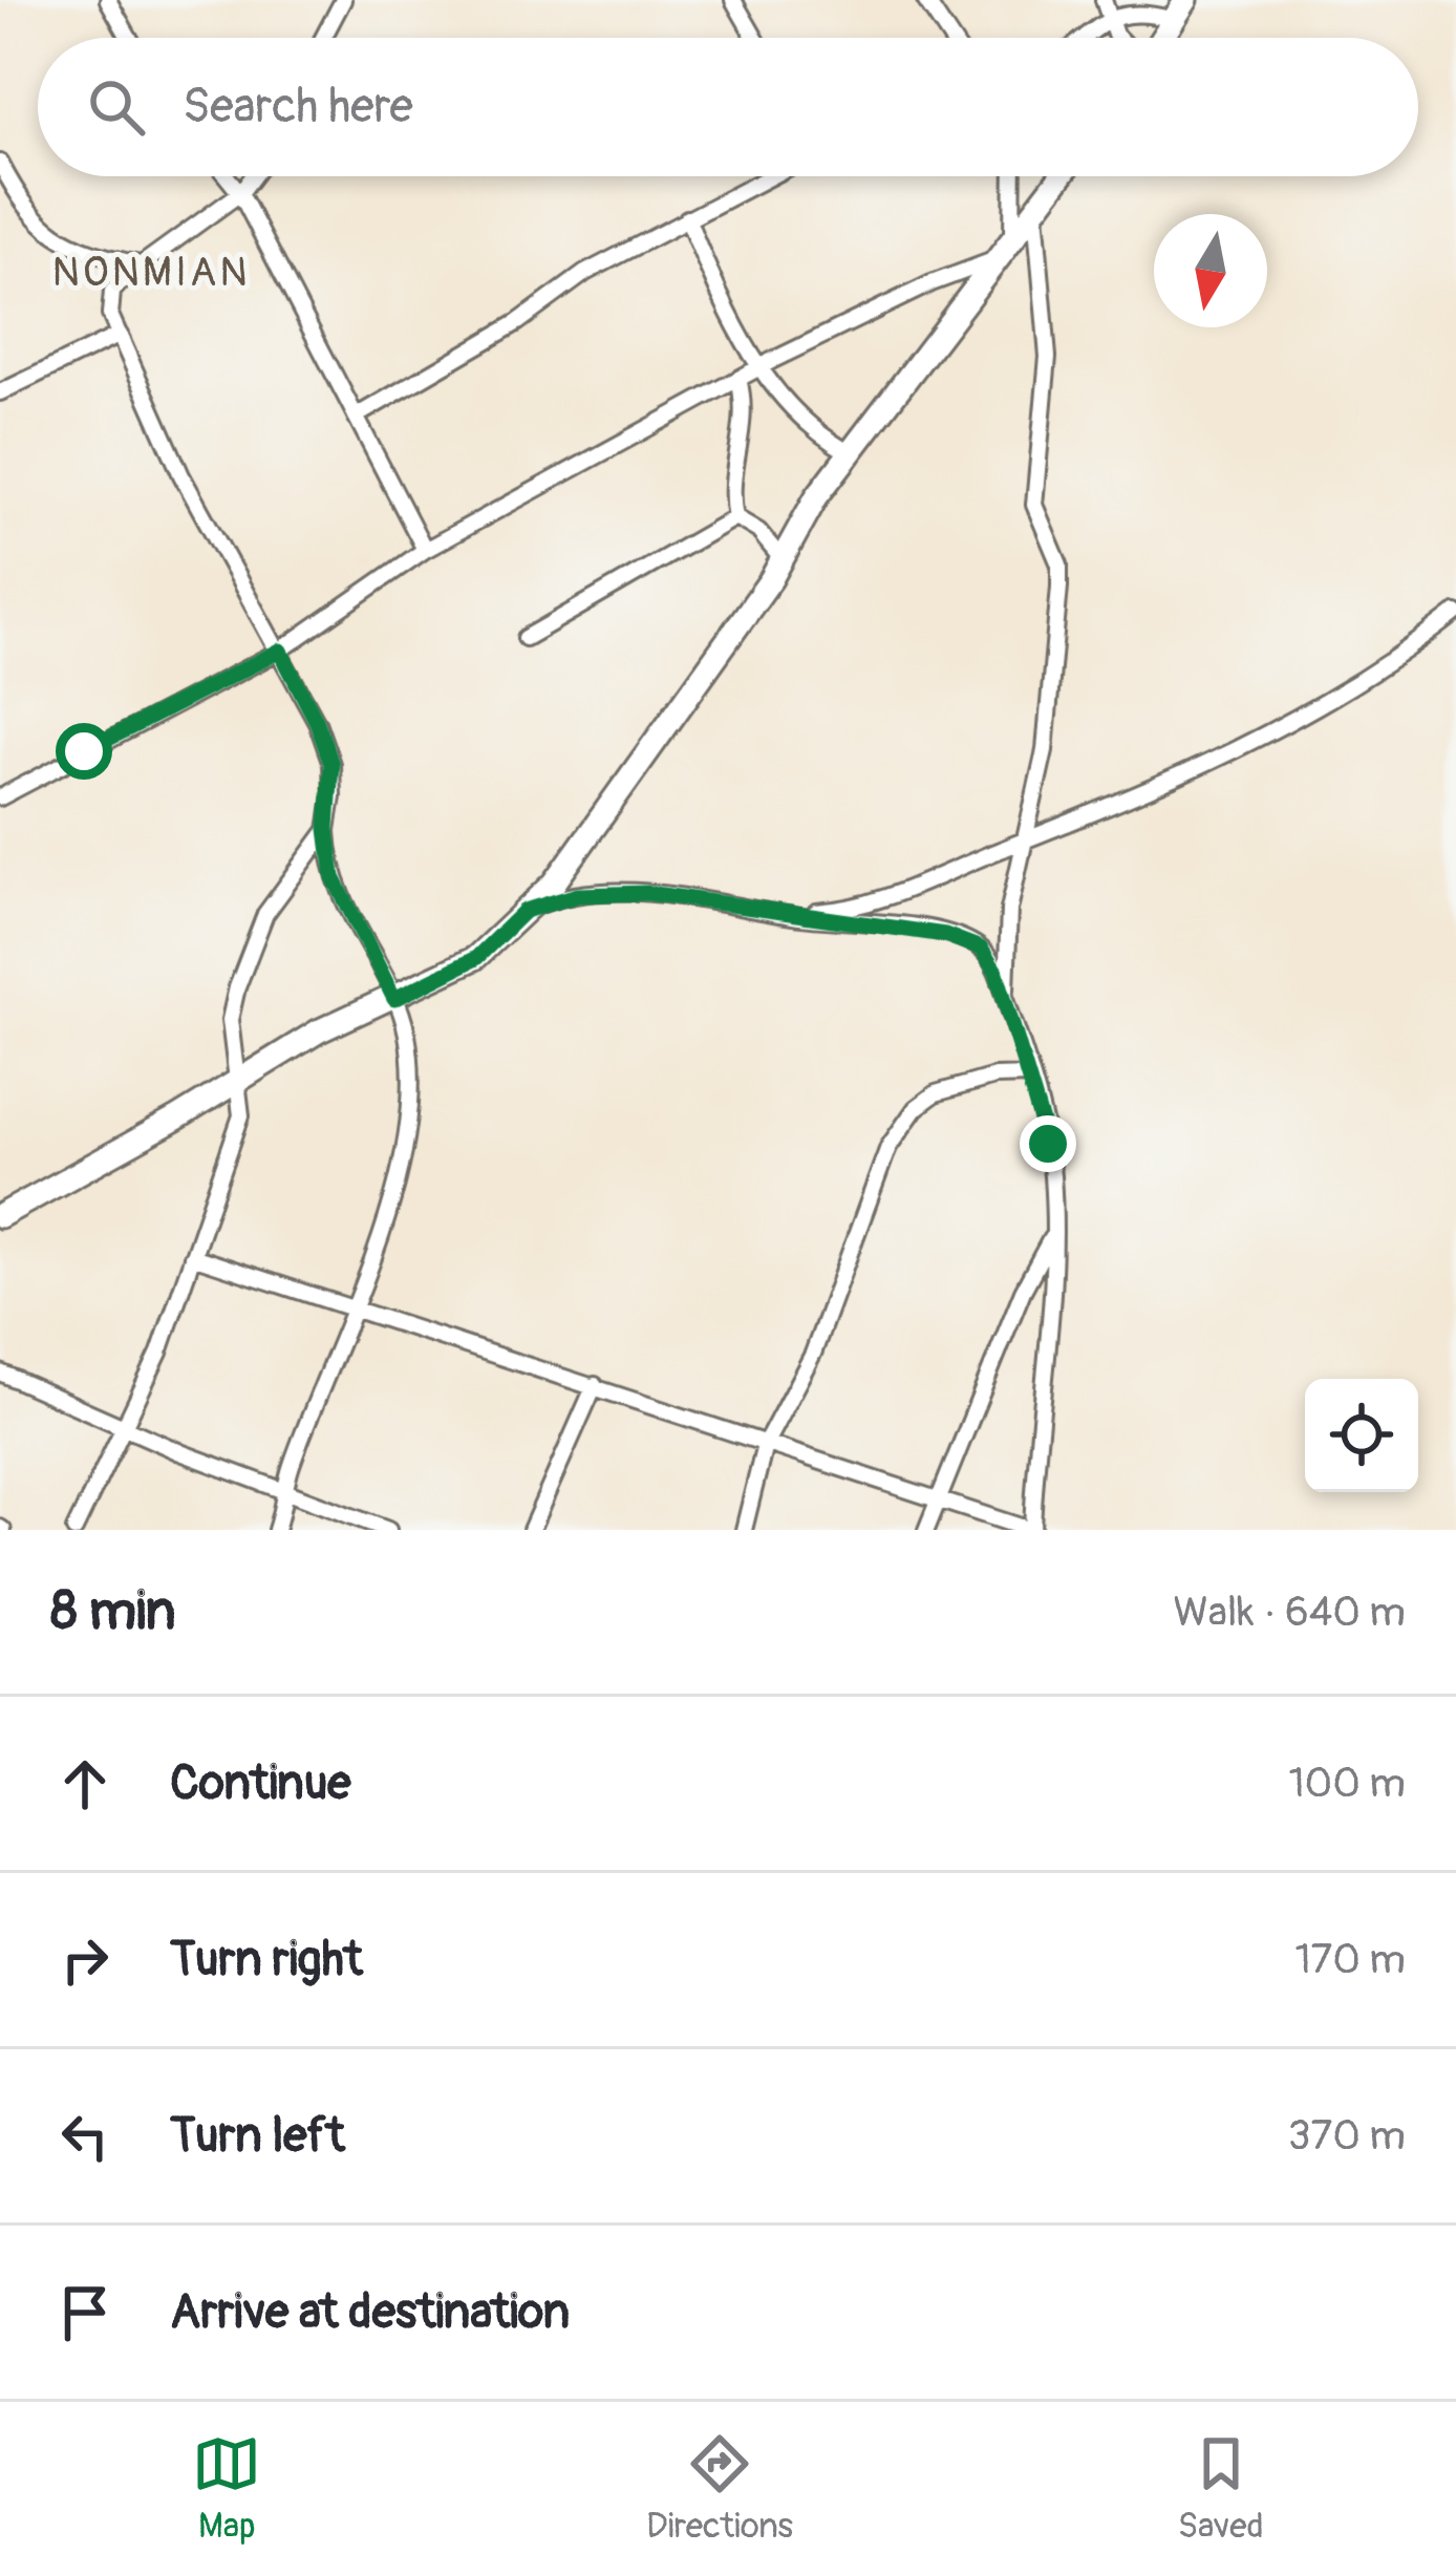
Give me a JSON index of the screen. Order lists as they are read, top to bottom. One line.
{"districts":["NONMIAN"],"north":"bottom","page":{"search":"Search here","heading":["8 min","Walk · 640 m"],"list":[["Continue","100 m"],["Turn right","170 m"],["Turn left","370 m"],"Arrive at destination"],"nav":["Map","Directions","Saved"]}}
